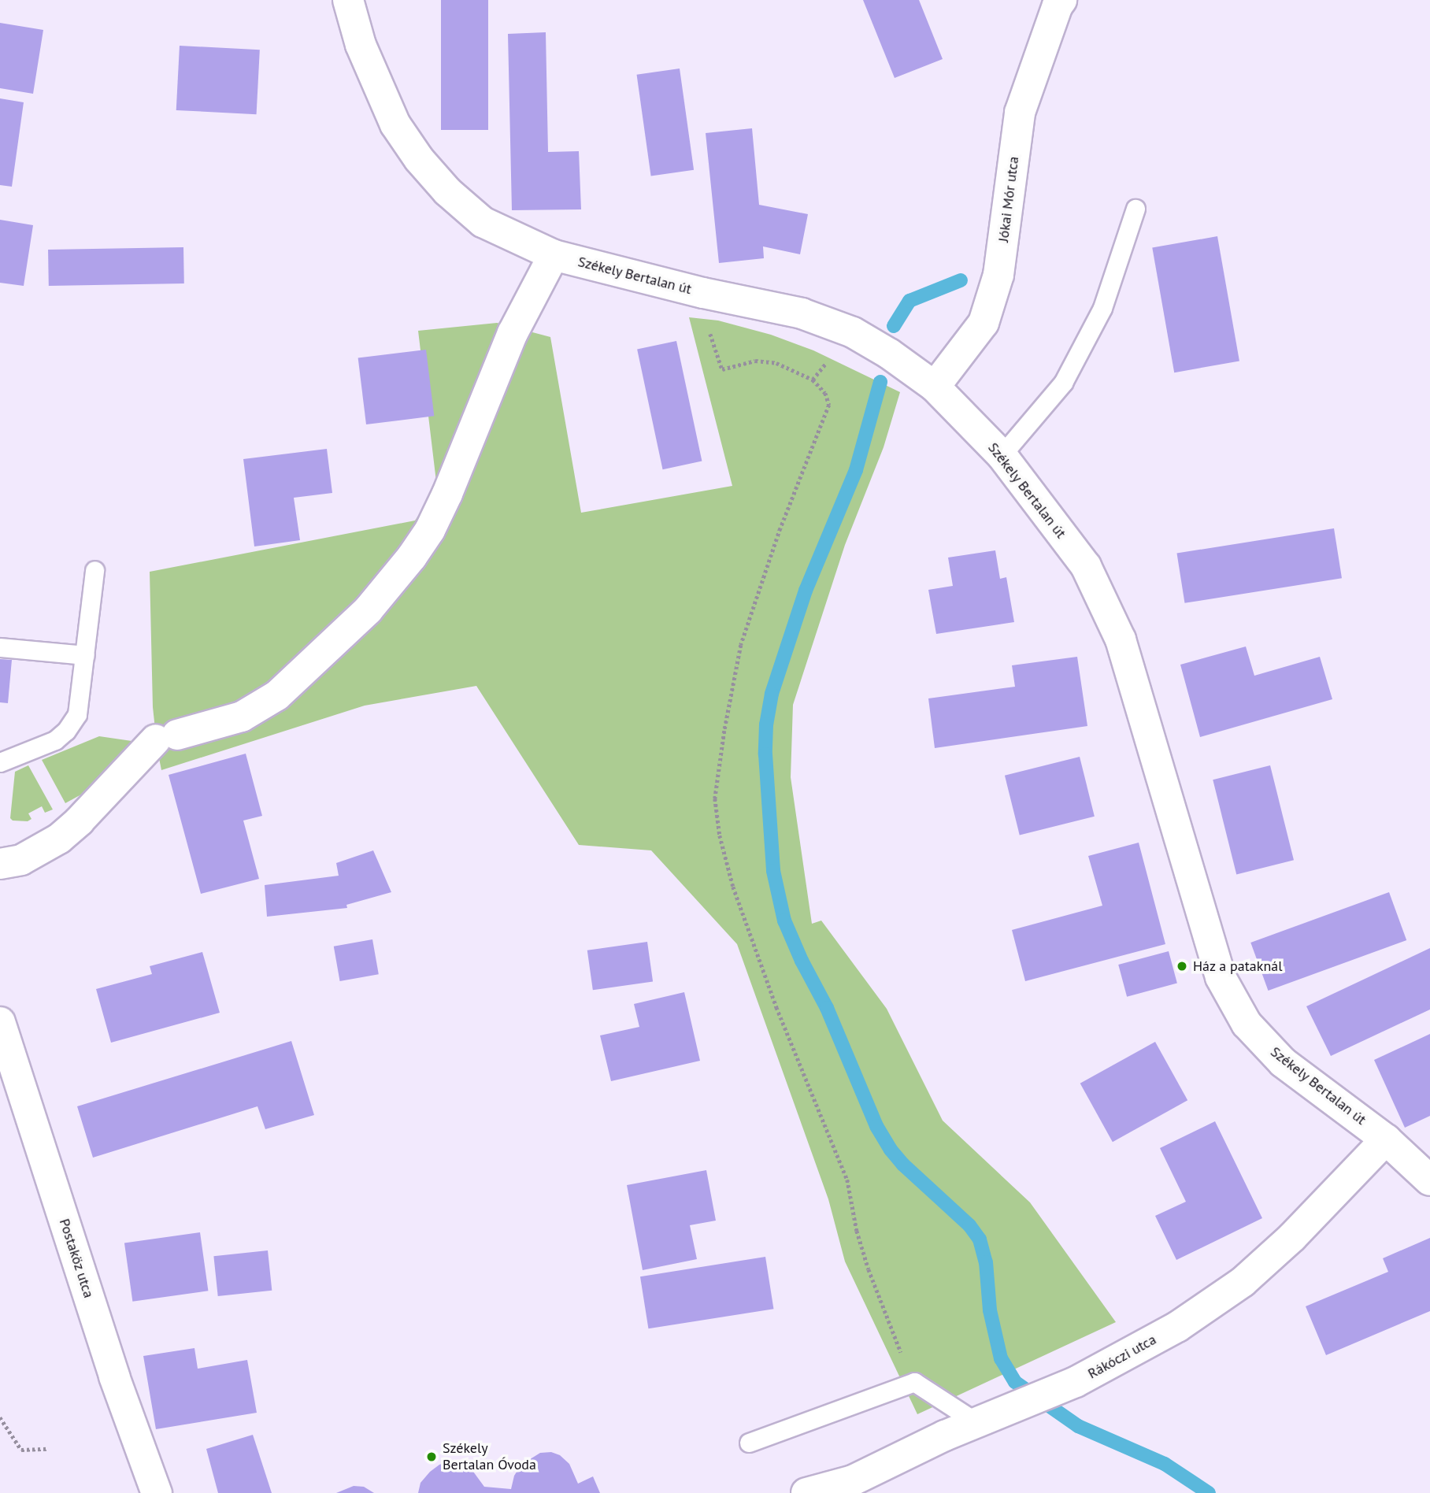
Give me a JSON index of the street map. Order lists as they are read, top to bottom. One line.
{"streets":{"street":["Jókai Mór utca","Székely Bertalan út","Postaköz utca","Rákóczi utca"]},"crossings":[["Jókai Mór utca","Székely Bertalan út"],["Székely Bertalan út","Rákóczi utca"]],"places":["Ház a pataknál","Székely Bertalan Óvoda"]}
